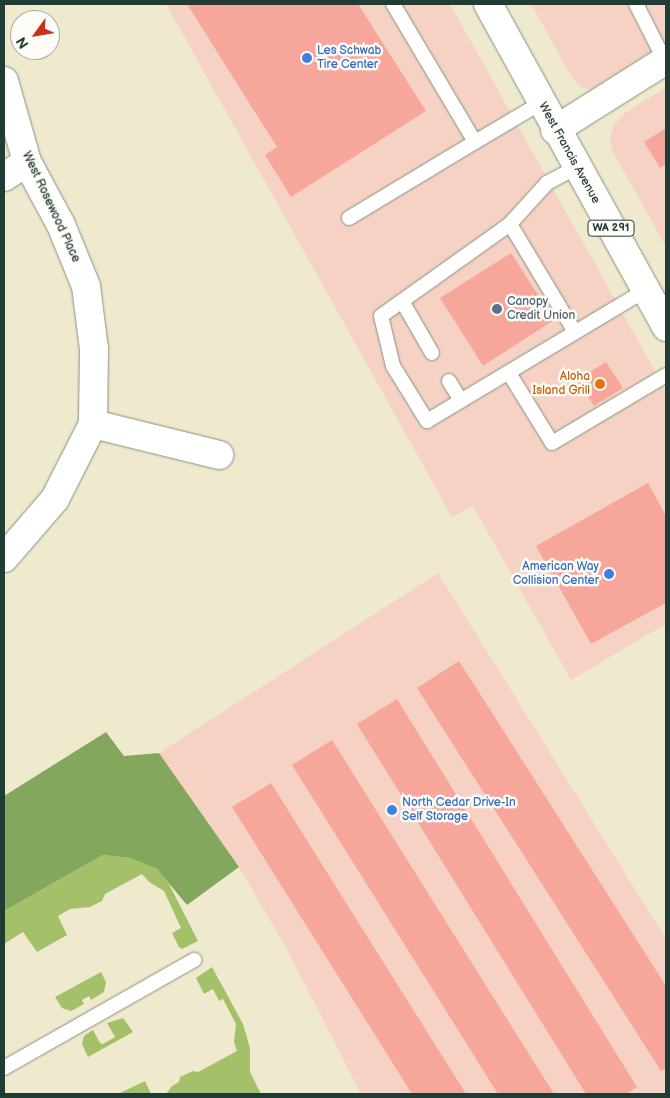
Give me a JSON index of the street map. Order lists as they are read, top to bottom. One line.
{"streets":{"street":["West Francis Avenue","West Rosewood Place","WA 291"]},"places":["Les Schwab Tire Center","Canopy Credit Union","Aloha Island Grill","American Way Collision Center","North Cedar Drive-In Self Storage"],"north":"bottom left"}
